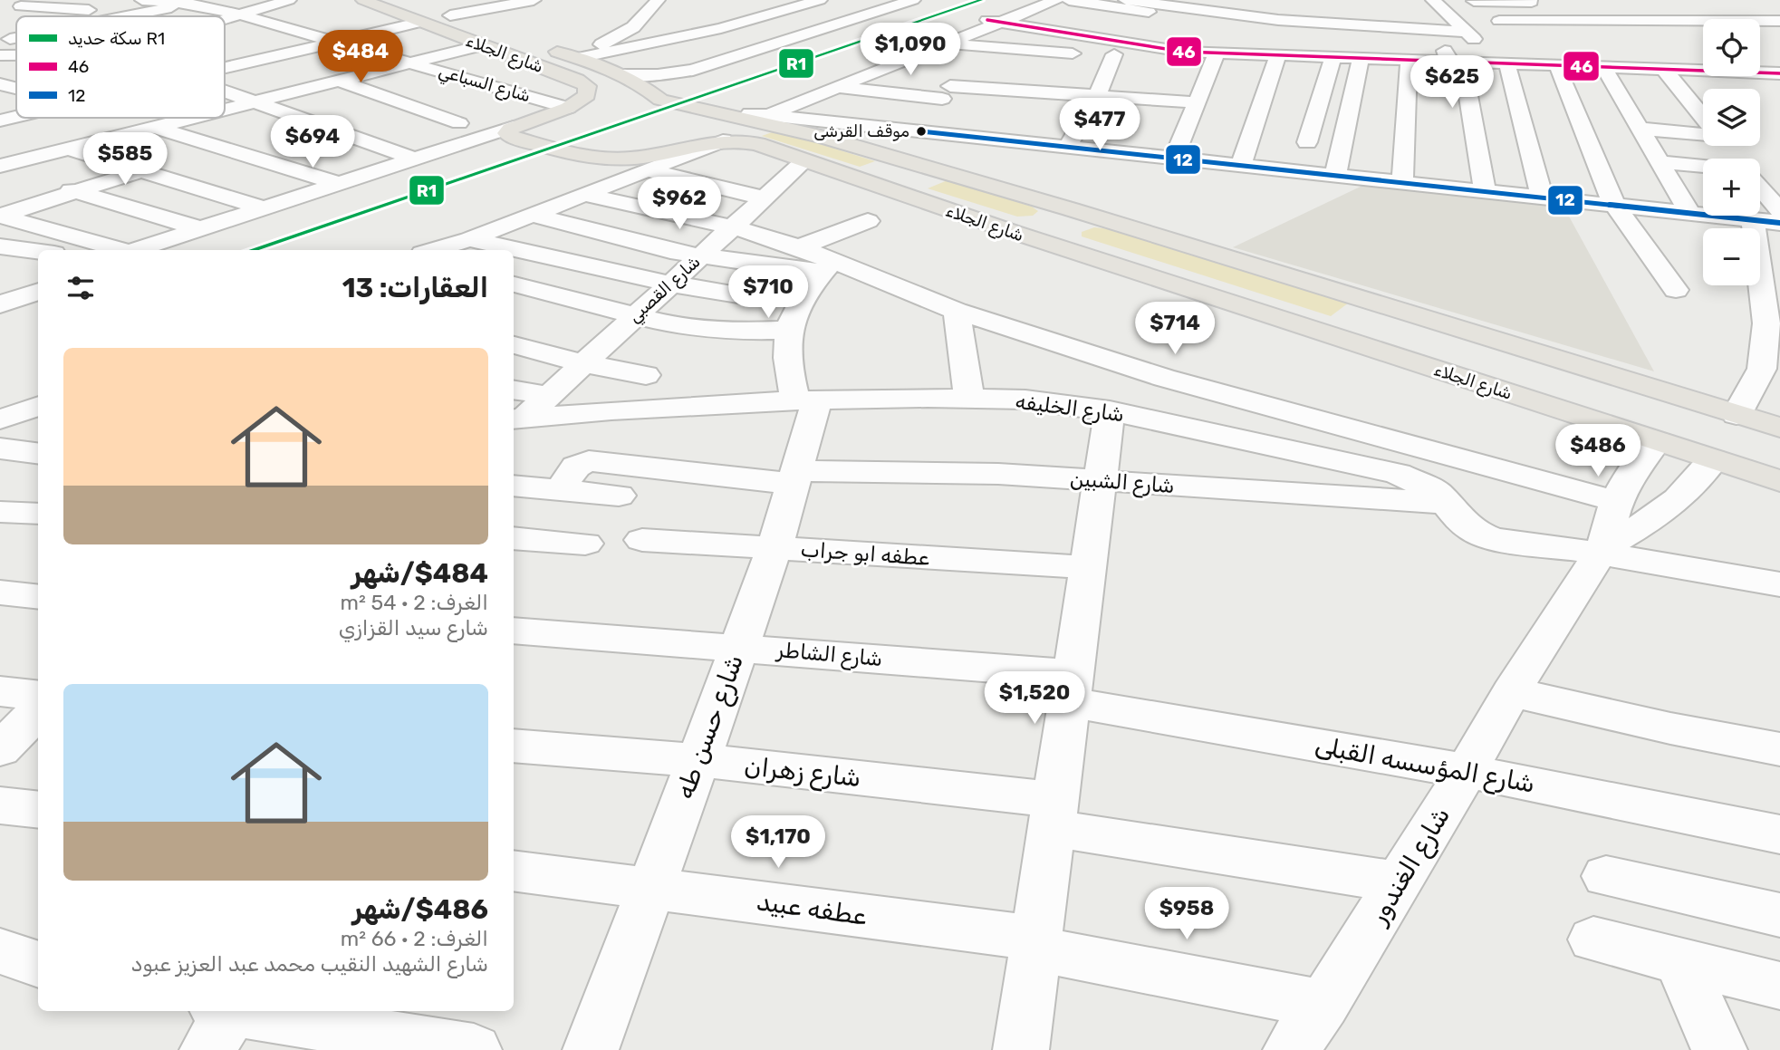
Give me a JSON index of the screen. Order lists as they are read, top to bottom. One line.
{"streets":{"main road":["شارع الجلاء"],"street":["شارع السباعي","شارع القصبي","شارع الخليفه","شارع الشبين","عطفه ابو جراب","شارع الشاطر","شارع حسن طه","شارع المؤسسه القبلى","شارع زهران","شارع الغندور","عطفه عبيد"]},"crossings":[["شارع الجلاء","شارع السباعي"],["شارع الجلاء","شارع القصبي"],["شارع الجلاء","شارع الغندور"],["شارع القصبي","شارع الخليفه"],["شارع الخليفه","شارع الشبين"],["شارع الخليفه","شارع حسن طه"],["شارع الخليفه","شارع الغندور"],["شارع الشبين","شارع حسن طه"],["عطفه ابو جراب","شارع حسن طه"],["شارع الشاطر","شارع حسن طه"],["شارع الشاطر","شارع المؤسسه القبلى"],["شارع حسن طه","شارع زهران"],["شارع حسن طه","عطفه عبيد"],["شارع المؤسسه القبلى","شارع الغندور"],["شارع زهران","شارع الغندور"],["شارع الغندور","عطفه عبيد"]],"places":["موقف القرشى"],"lines":["rail line R1","transit line 46","transit line 12"],"legend":["سكة حديد R1","46","12"],"page":{"map_buttons":["+","−"],"price":["$1,090","$484","$625","$477","$694","$585","$962","$710","$714","$486","$1,520","$1,170","$958"],"heading":"العقارات: 13","list":[{"name":"$484/شهر","note":"الغرف: 2 · 54 m² · شارع سيد القزازي"},{"name":"$486/شهر","note":"الغرف: 2 · 66 m² · شارع الشهيد النقيب محمد عبد العزيز عبود"}]}}
